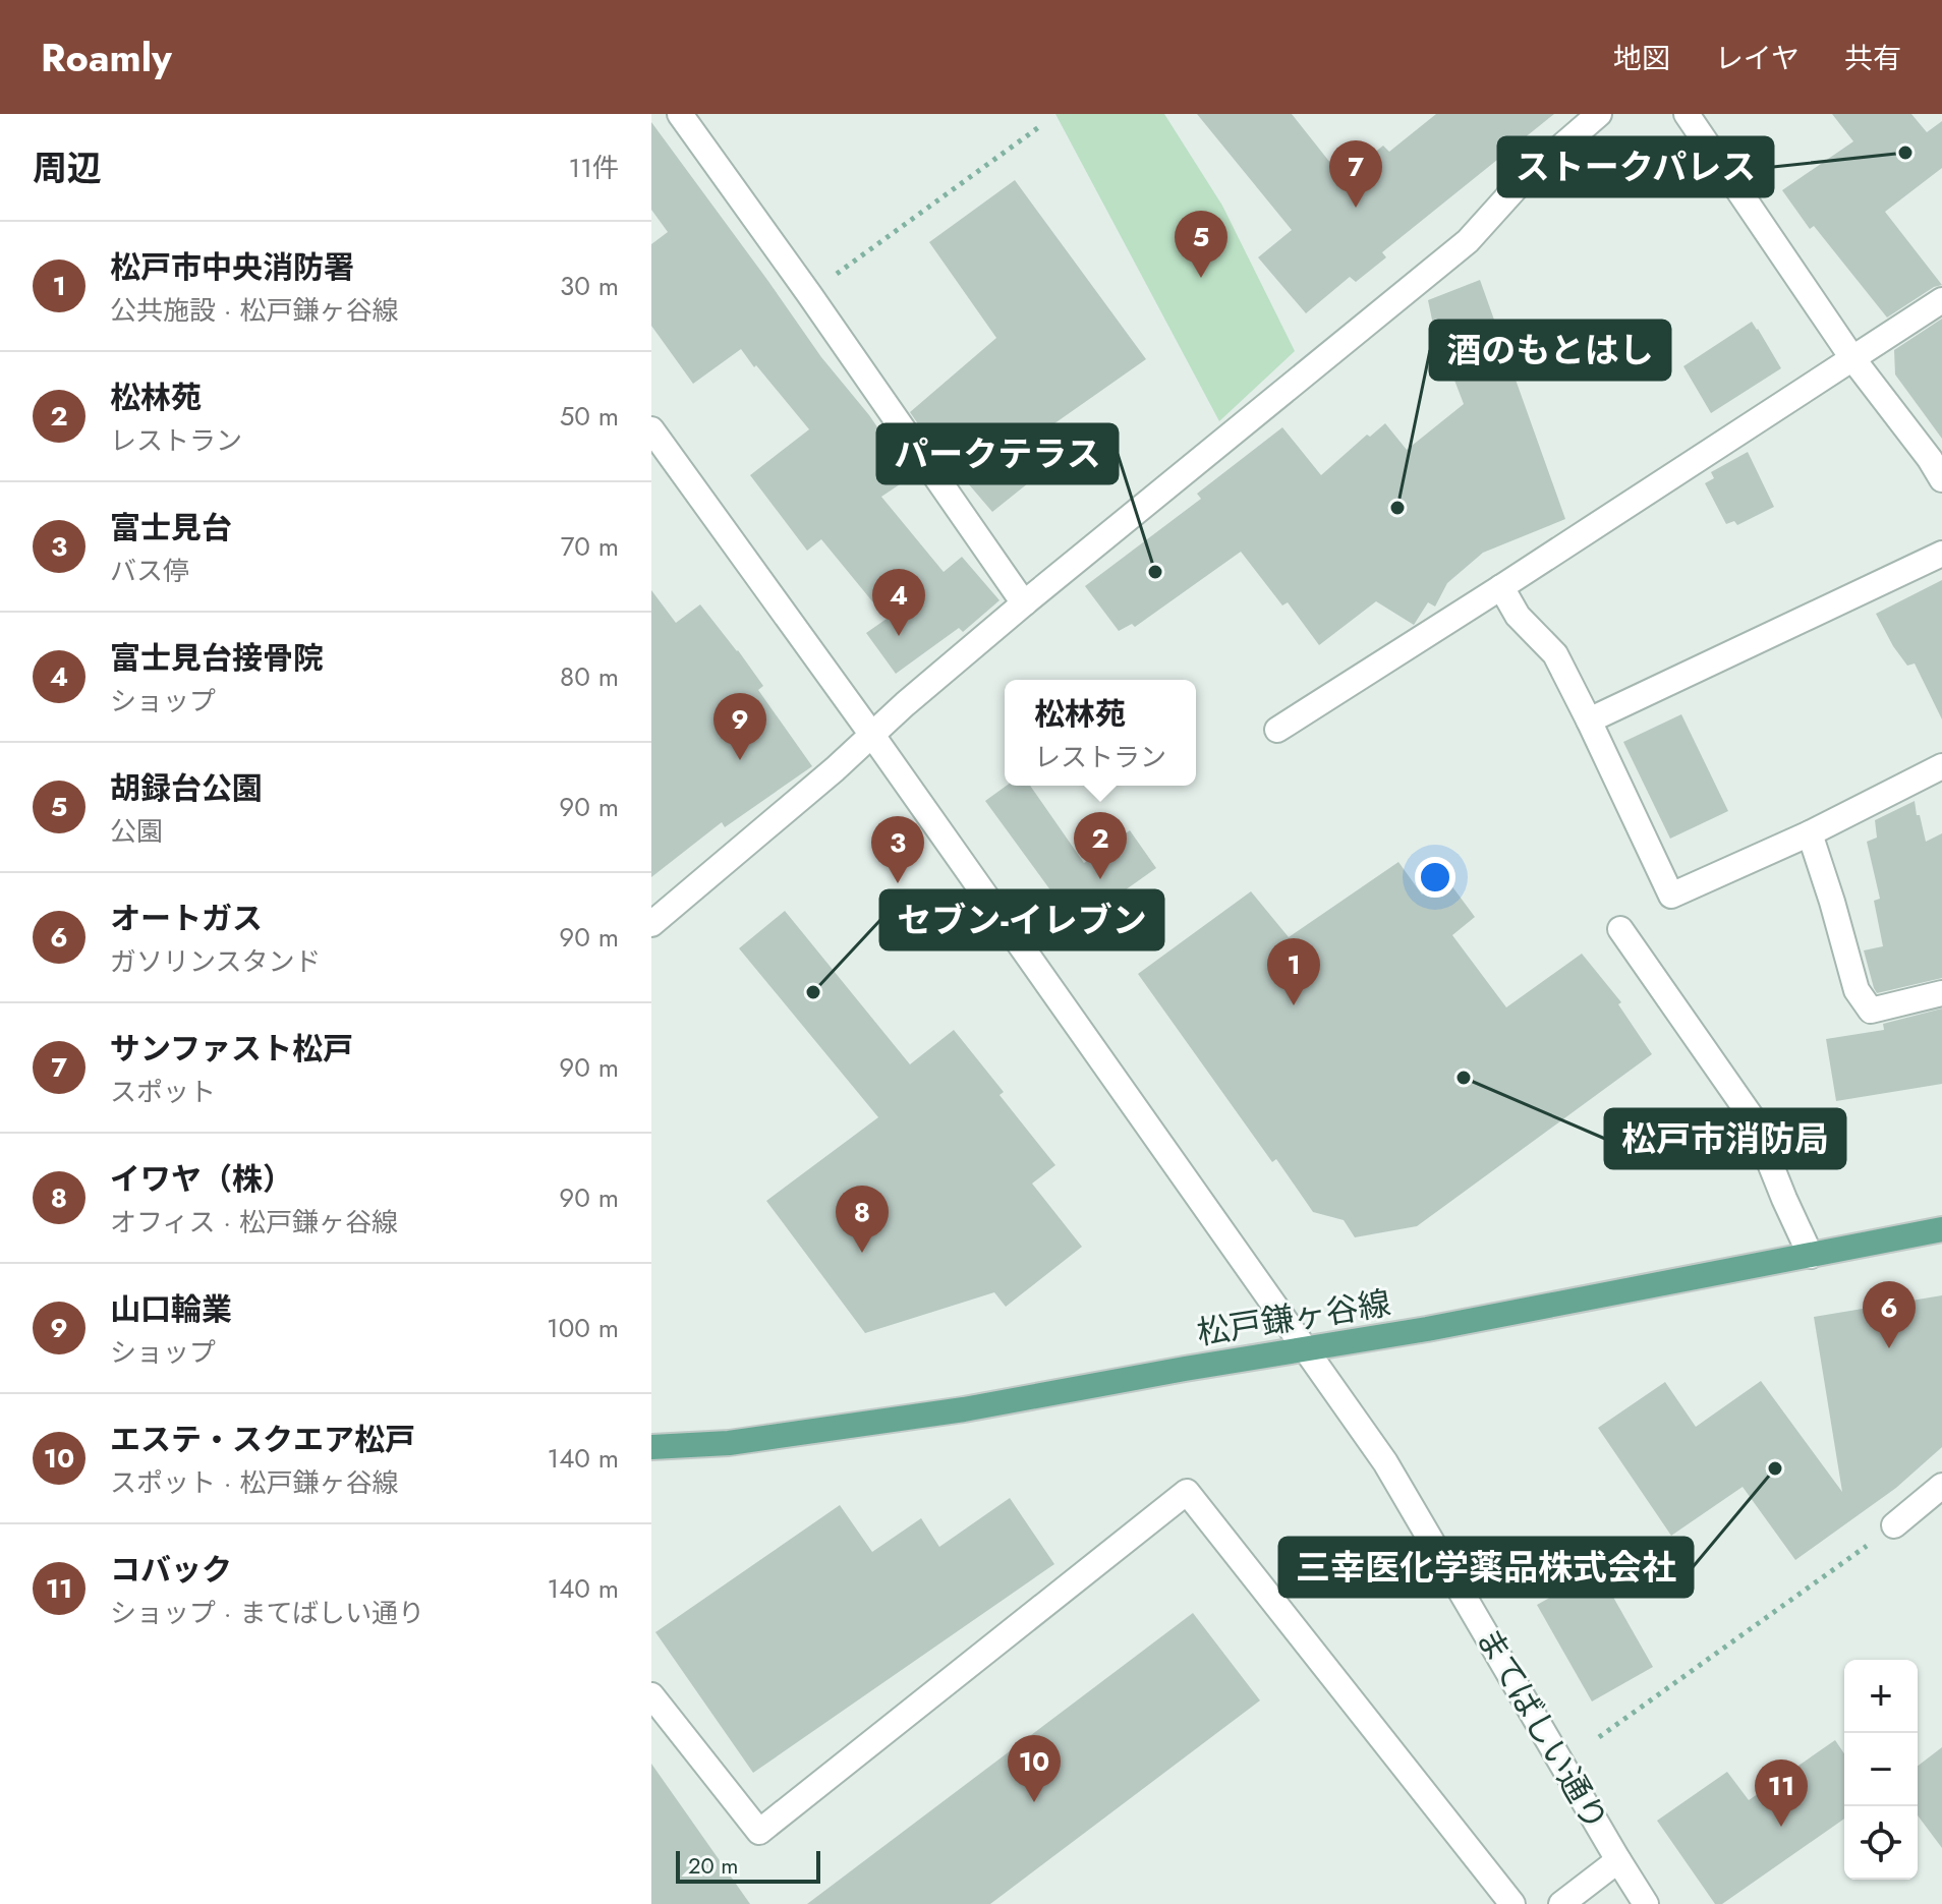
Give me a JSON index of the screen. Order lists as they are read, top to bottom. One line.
{"streets":{"main road":["松戸鎌ヶ谷線"],"street":["まてばしい通り"]},"crossings":[["松戸鎌ヶ谷線","まてばしい通り"]],"places":["ストークパレス","酒のもとはし","パークテラス","セブン-イレブン","松戸市消防局","三幸医化学薬品株式会社"],"scale_bar":"20 m","page":{"header":"Roamly","nav":["地図","レイヤ","共有"],"heading":["周辺","11件"],"pins":["7","5","4","9","2","3","1","8","6","10","11"],"list":[{"mark":"1","name":"松戸市中央消防署","note":"公共施設 · 松戸鎌ヶ谷線","value":"30 m"},{"mark":"2","name":"松林苑","note":"レストラン","value":"50 m"},{"mark":"3","name":"富士見台","note":"バス停","value":"70 m"},{"mark":"4","name":"富士見台接骨院","note":"ショップ","value":"80 m"},{"mark":"5","name":"胡録台公園","note":"公園","value":"90 m"},{"mark":"6","name":"オートガス","note":"ガソリンスタンド","value":"90 m"},{"mark":"7","name":"サンファスト松戸","note":"スポット","value":"90 m"},{"mark":"8","name":"イワヤ（株）","note":"オフィス · 松戸鎌ヶ谷線","value":"90 m"},{"mark":"9","name":"山口輪業","note":"ショップ","value":"100 m"},{"mark":"10","name":"エステ・スクエア松戸","note":"スポット · 松戸鎌ヶ谷線","value":"140 m"},{"mark":"11","name":"コバック","note":"ショップ · まてばしい通り","value":"140 m"}],"popup":["松林苑","レストラン"],"map_buttons":["+","−"],"scale":"20 m"}}
